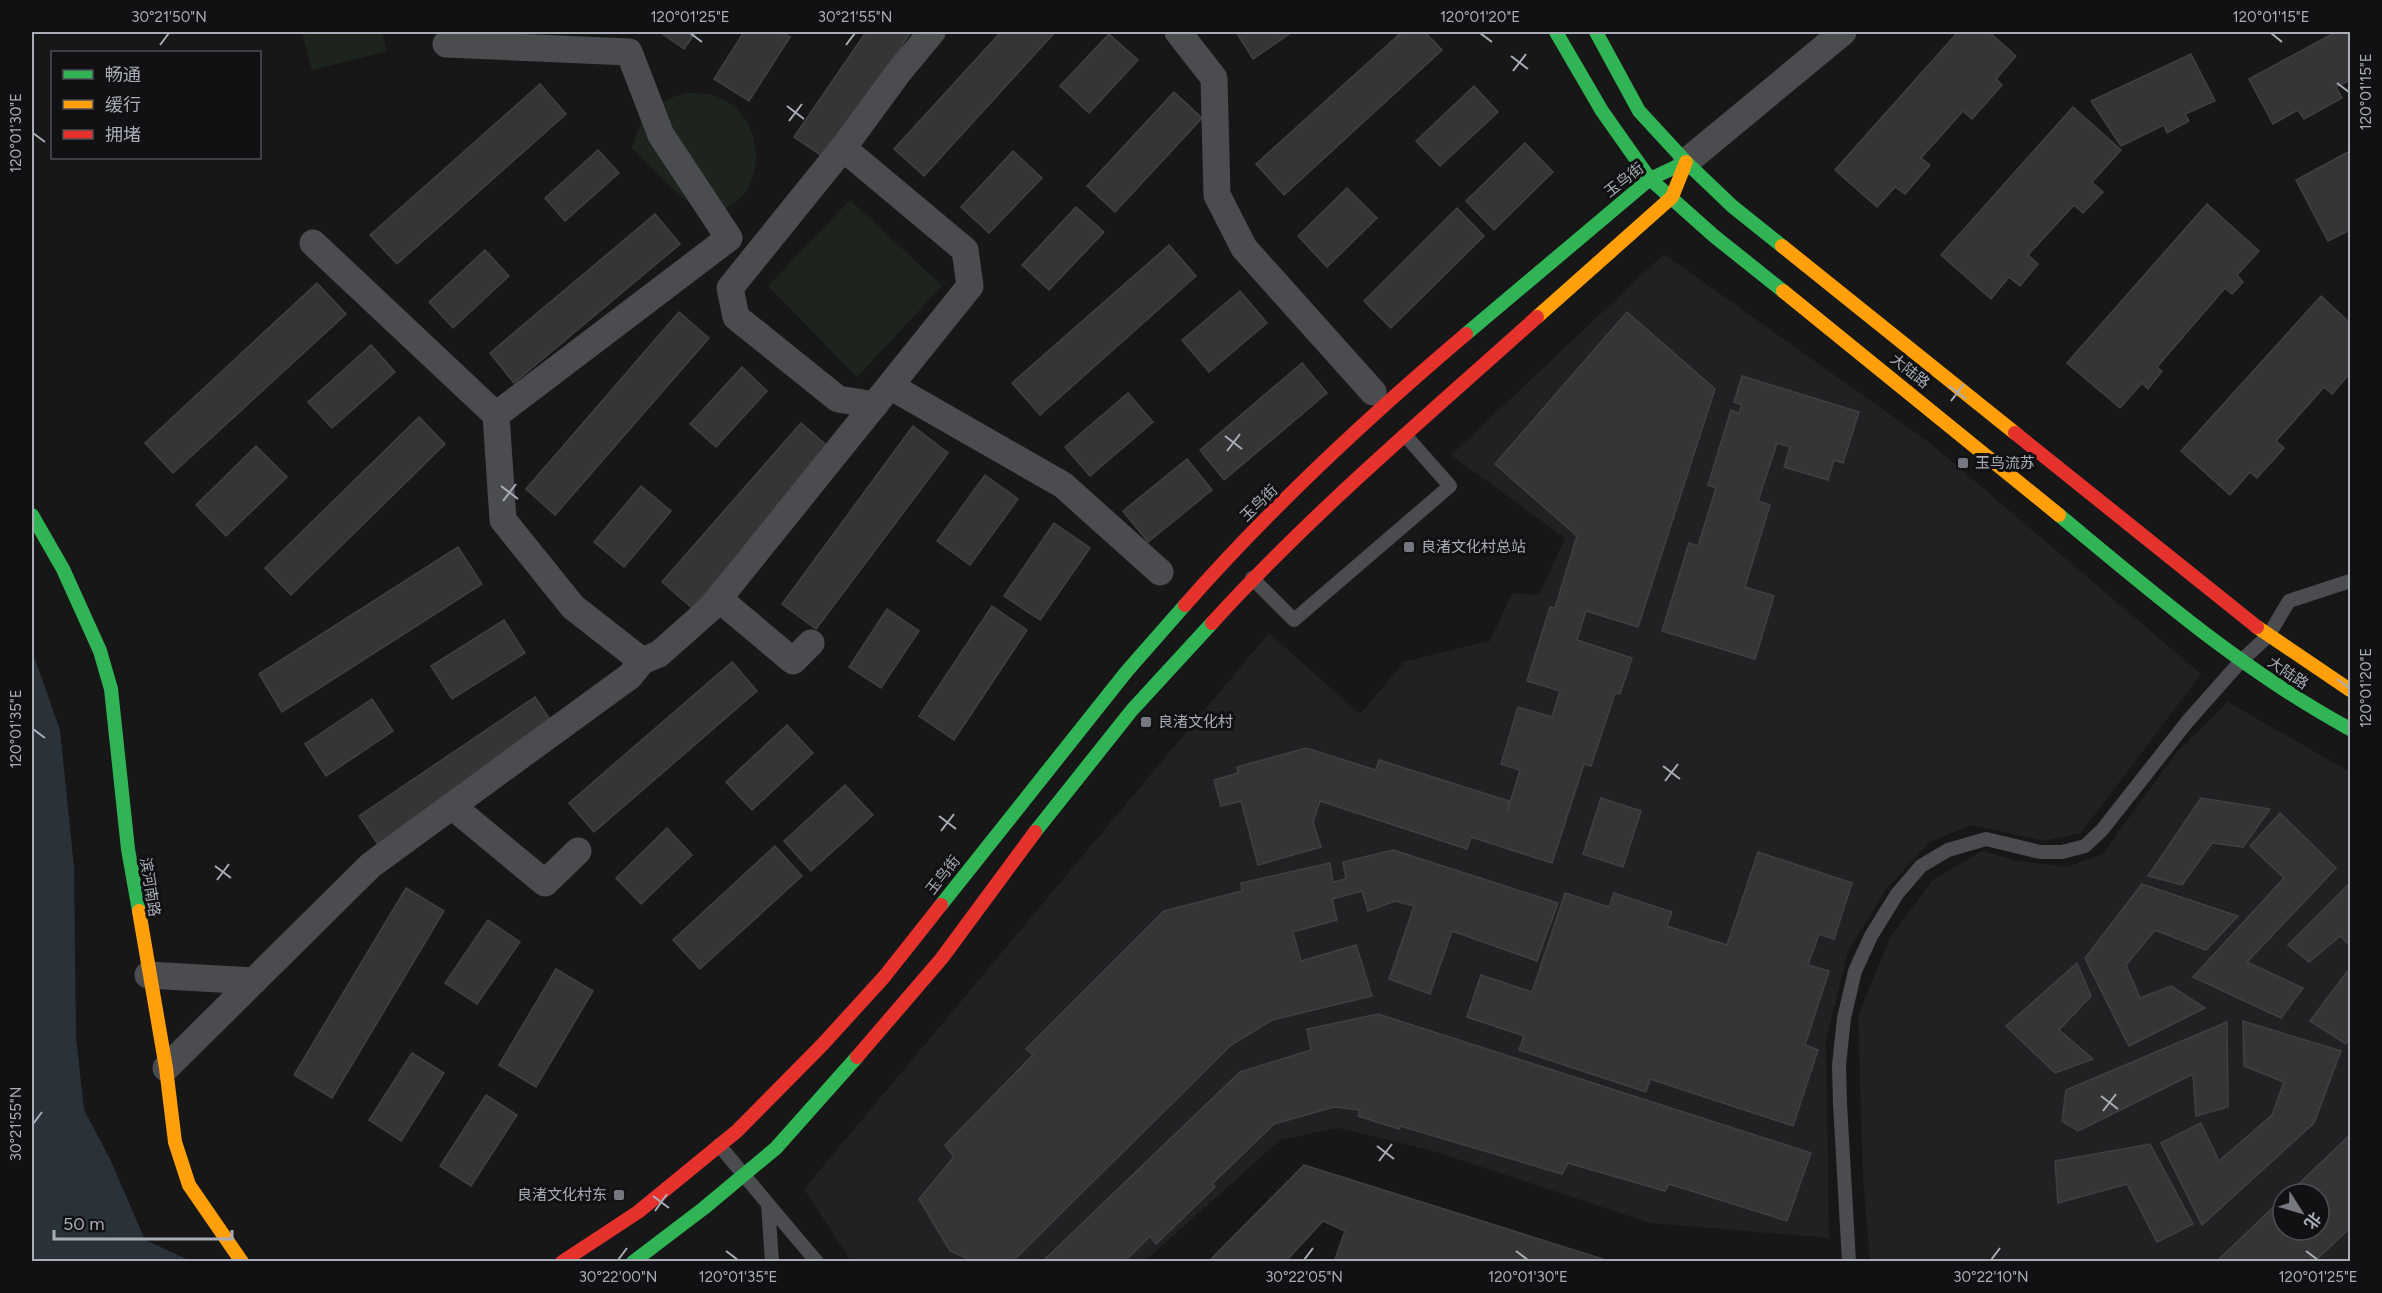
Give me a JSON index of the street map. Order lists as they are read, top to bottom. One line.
{"streets":{"main road":["玉鸟街","大陆路","滨河南路"]},"crossings":[["玉鸟街","大陆路"]],"places":{"transit":["玉鸟流苏","良渚文化村总站","良渚文化村","良渚文化村东"]},"legend":["畅通","缓行","拥堵"],"scale_bar":"50 m","north":"bottom right","coordinates":["30°21'50\"N","120°01'25\"E","30°21'55\"N","120°01'20\"E","120°01'15\"E","120°01'30\"E","120°01'35\"E","30°22'00\"N","30°22'05\"N","30°22'10\"N"]}
